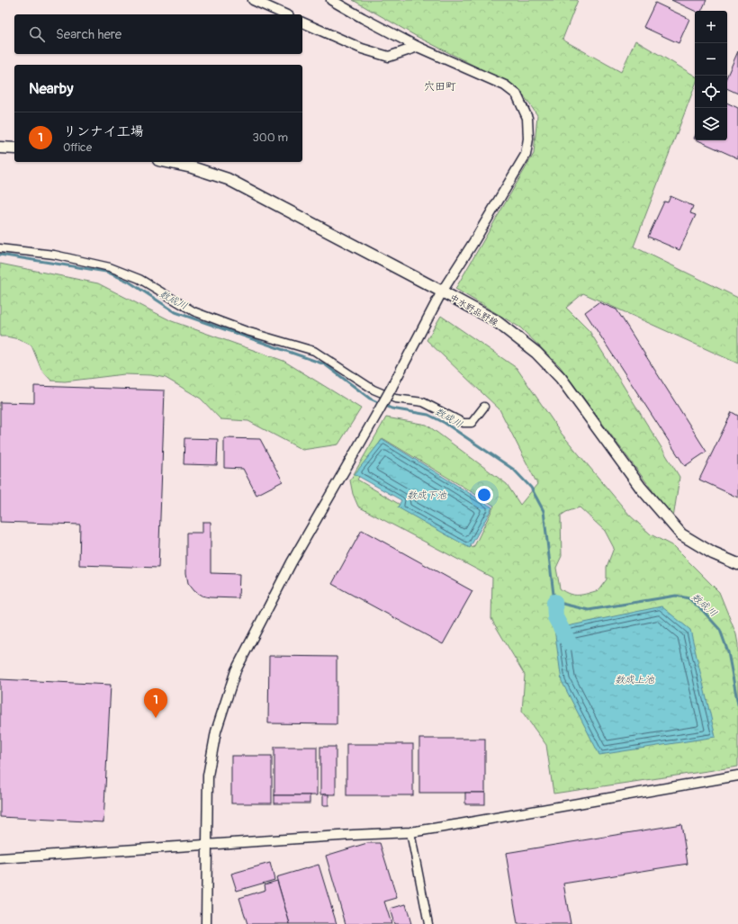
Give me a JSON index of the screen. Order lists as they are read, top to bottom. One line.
{"streets":{"main road":["中水野品野線"]},"districts":["穴田町"],"water":["数成川","数成下池","数成上池"],"page":{"map_buttons":["+","−"],"search":"Search here","heading":"Nearby","list":[{"mark":"1","name":"リンナイ工場","note":"Office","value":"300 m"}],"pins":"1"}}
